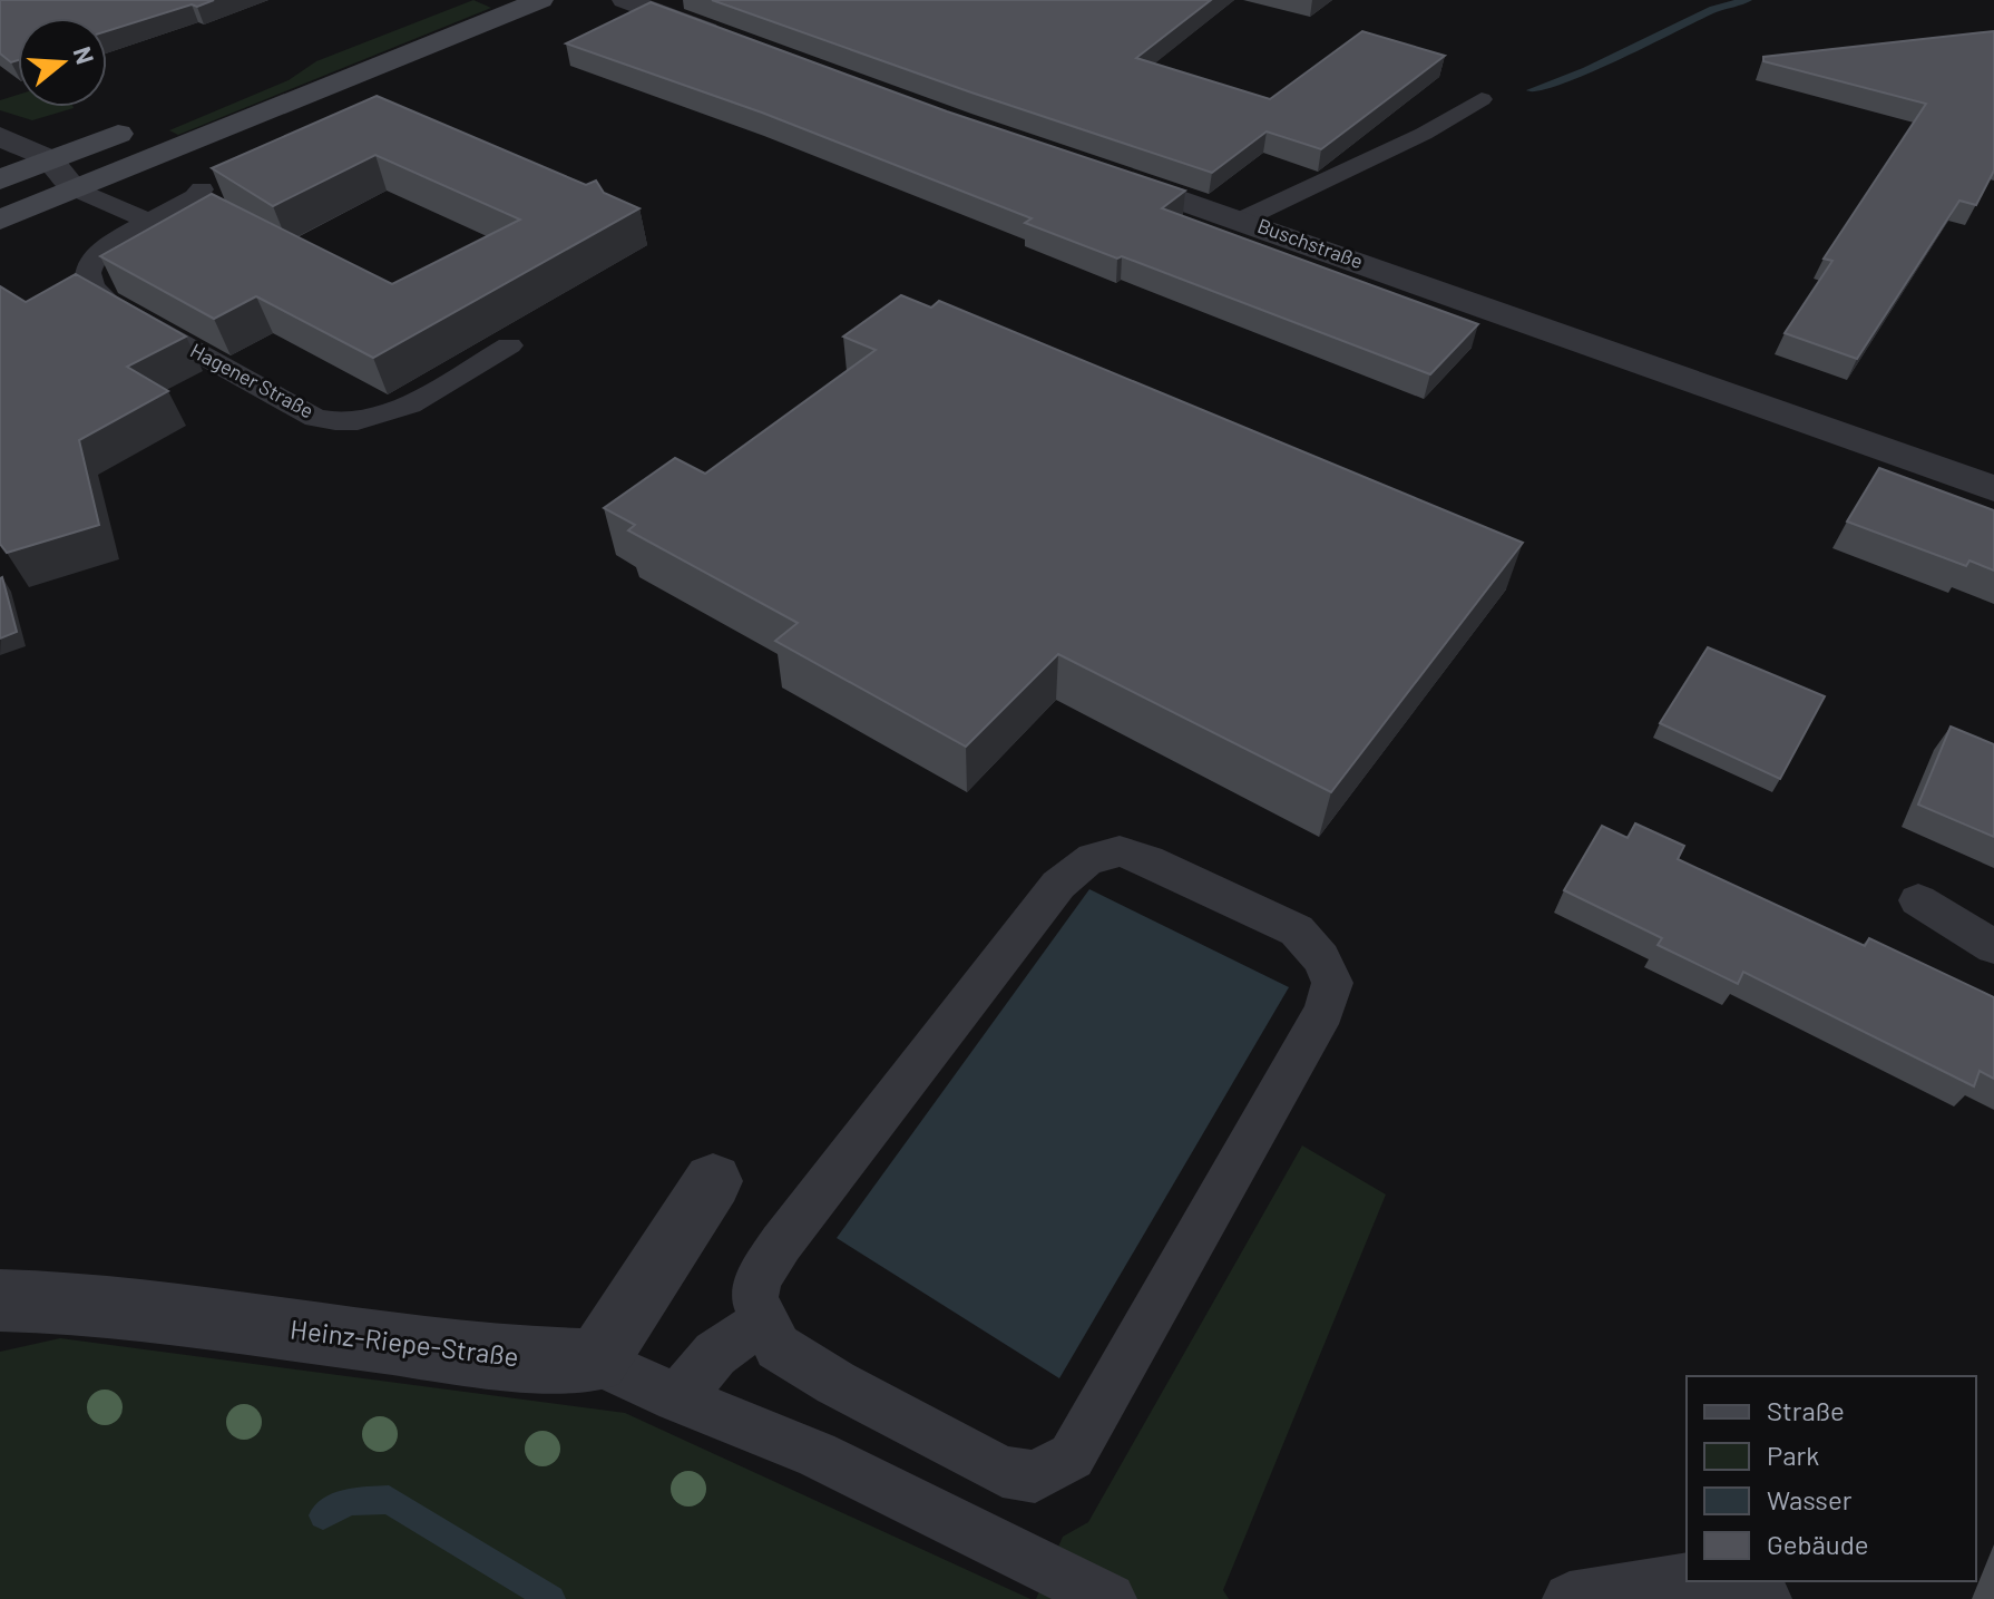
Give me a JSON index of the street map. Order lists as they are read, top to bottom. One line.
{"streets":{"street":["Buschstraße","Heinz-Riepe-Straße"],"lane":["Hagener Straße"]},"legend":["Straße","Park","Wasser","Gebäude"],"north":"right"}
